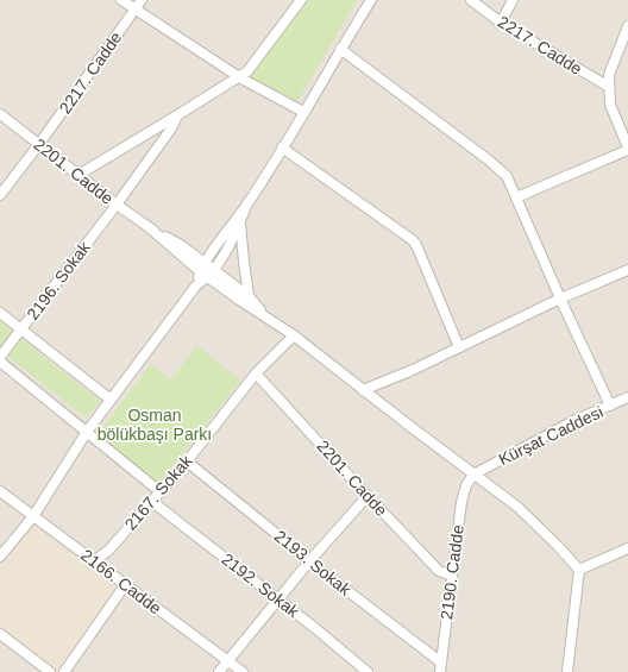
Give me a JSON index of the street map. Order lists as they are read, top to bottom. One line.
{"streets":{"street":["2217. Cadde","2201. Cadde","2196. Sokak","Kürşat Caddesi","2167. Sokak","2193. Sokak","2190. Cadde","2166. Cadde","2192. Sokak"]},"crossings":[["2217. Cadde","2201. Cadde"],["2201. Cadde","2196. Sokak"],["2201. Cadde","Kürşat Caddesi"],["2201. Cadde","2167. Sokak"],["2201. Cadde","2190. Cadde"],["Kürşat Caddesi","2190. Cadde"],["2167. Sokak","2193. Sokak"],["2167. Sokak","2166. Cadde"],["2167. Sokak","2192. Sokak"],["2193. Sokak","2190. Cadde"]],"parks":["Osman bölükbaşı Parkı"]}
